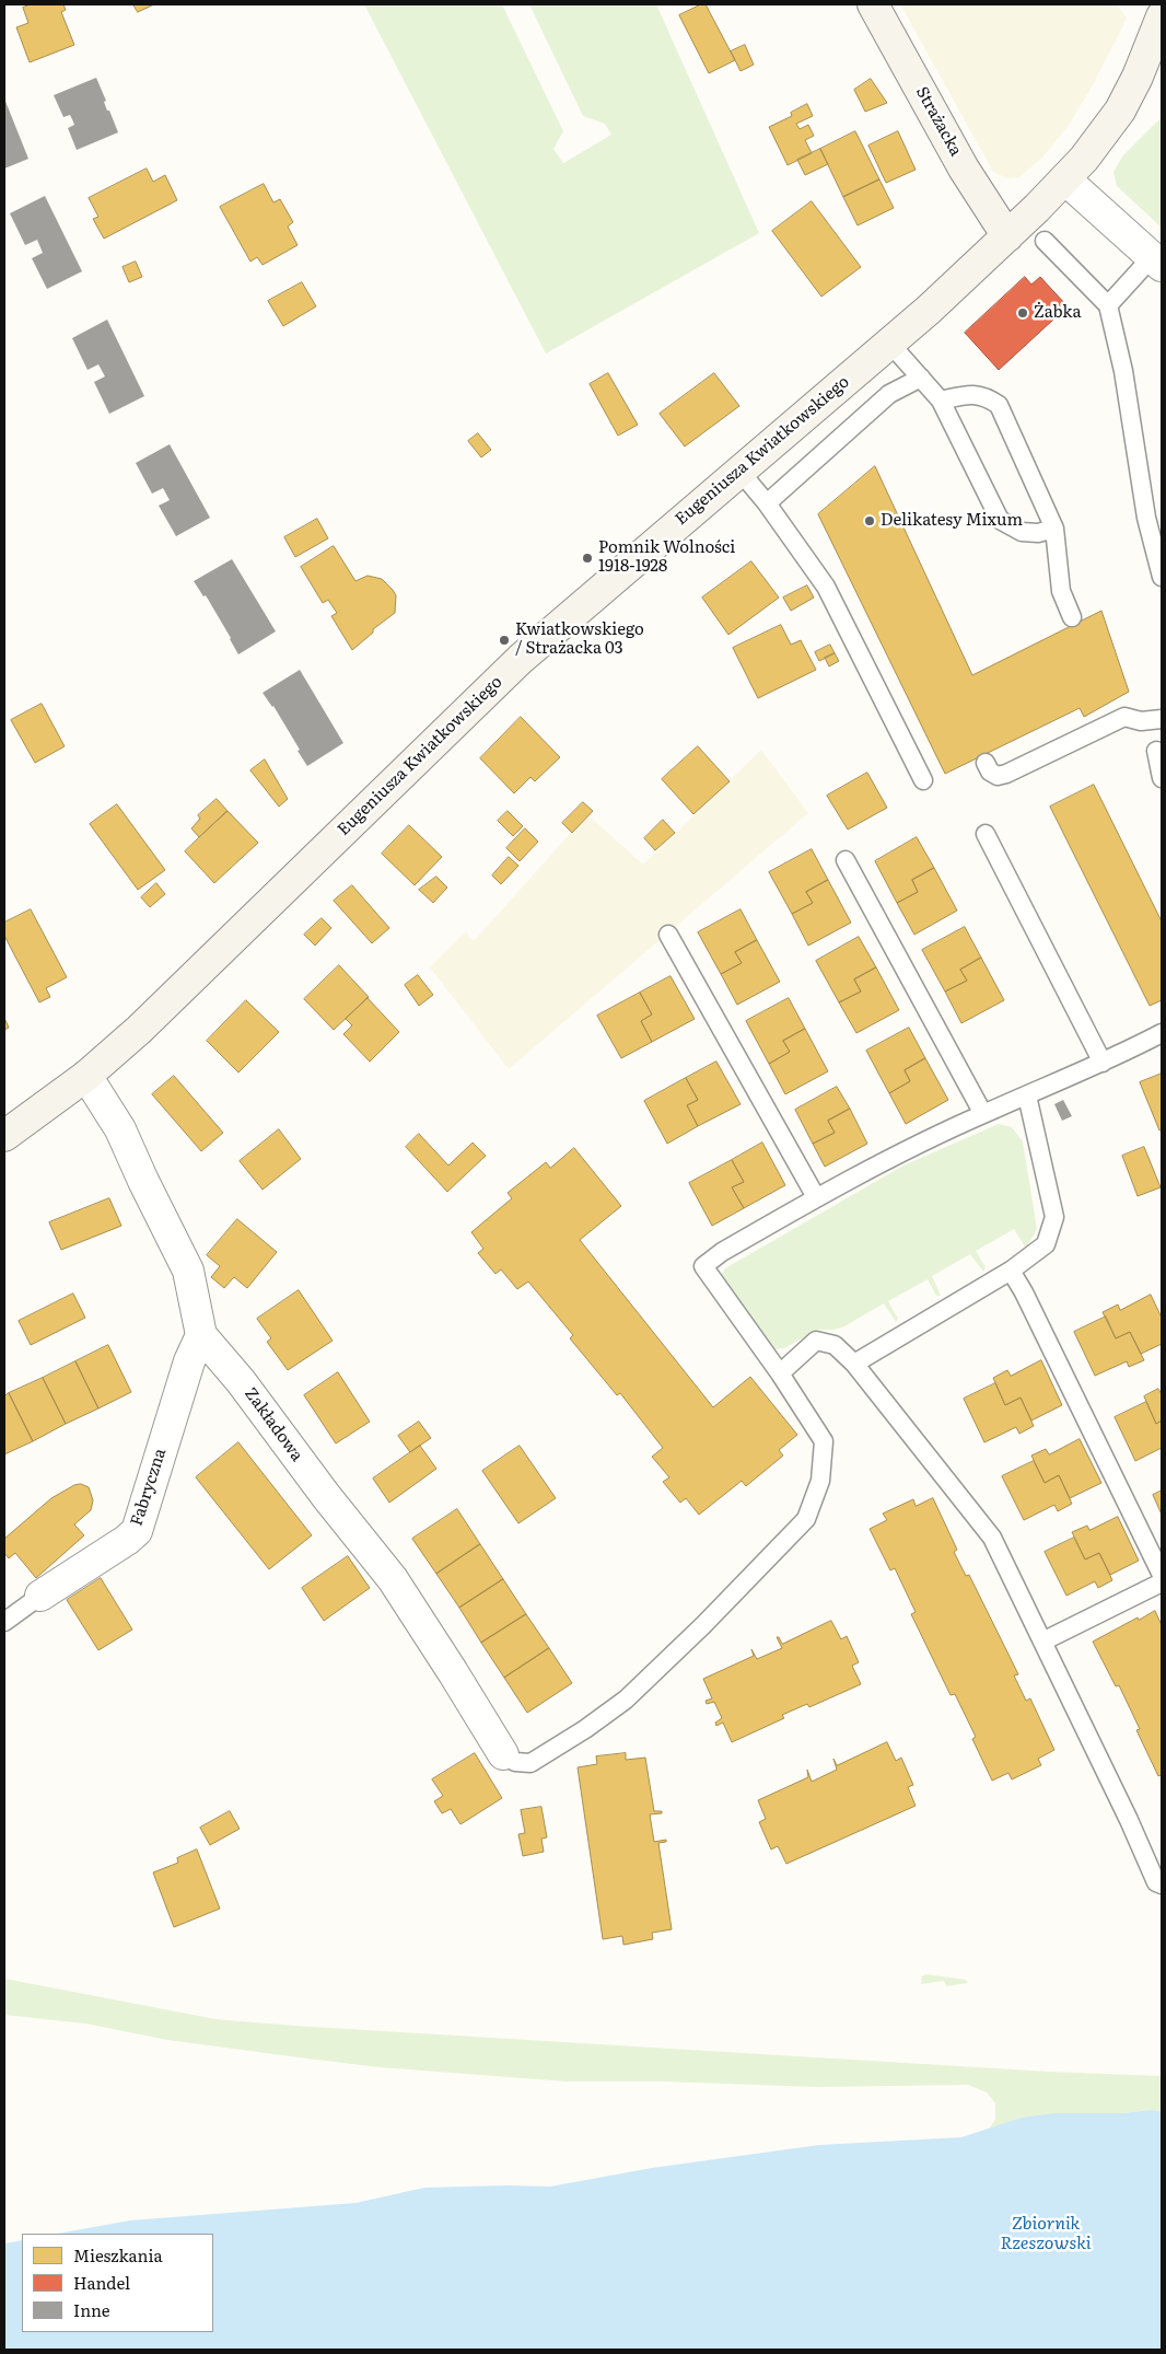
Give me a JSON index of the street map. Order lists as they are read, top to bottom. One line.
{"streets":{"street":["Strażacka","Eugeniusza Kwiatkowskiego","Zakładowa","Fabryczna"]},"crossings":[["Strażacka","Eugeniusza Kwiatkowskiego"],["Eugeniusza Kwiatkowskiego","Zakładowa"],["Zakładowa","Fabryczna"]],"water":["Zbiornik Rzeszowski"],"places":["Żabka","Delikatesy Mixum","Pomnik Wolności 1918-1928","Kwiatkowskiego / Strażacka 03"],"legend":["Mieszkania","Handel","Inne"]}
